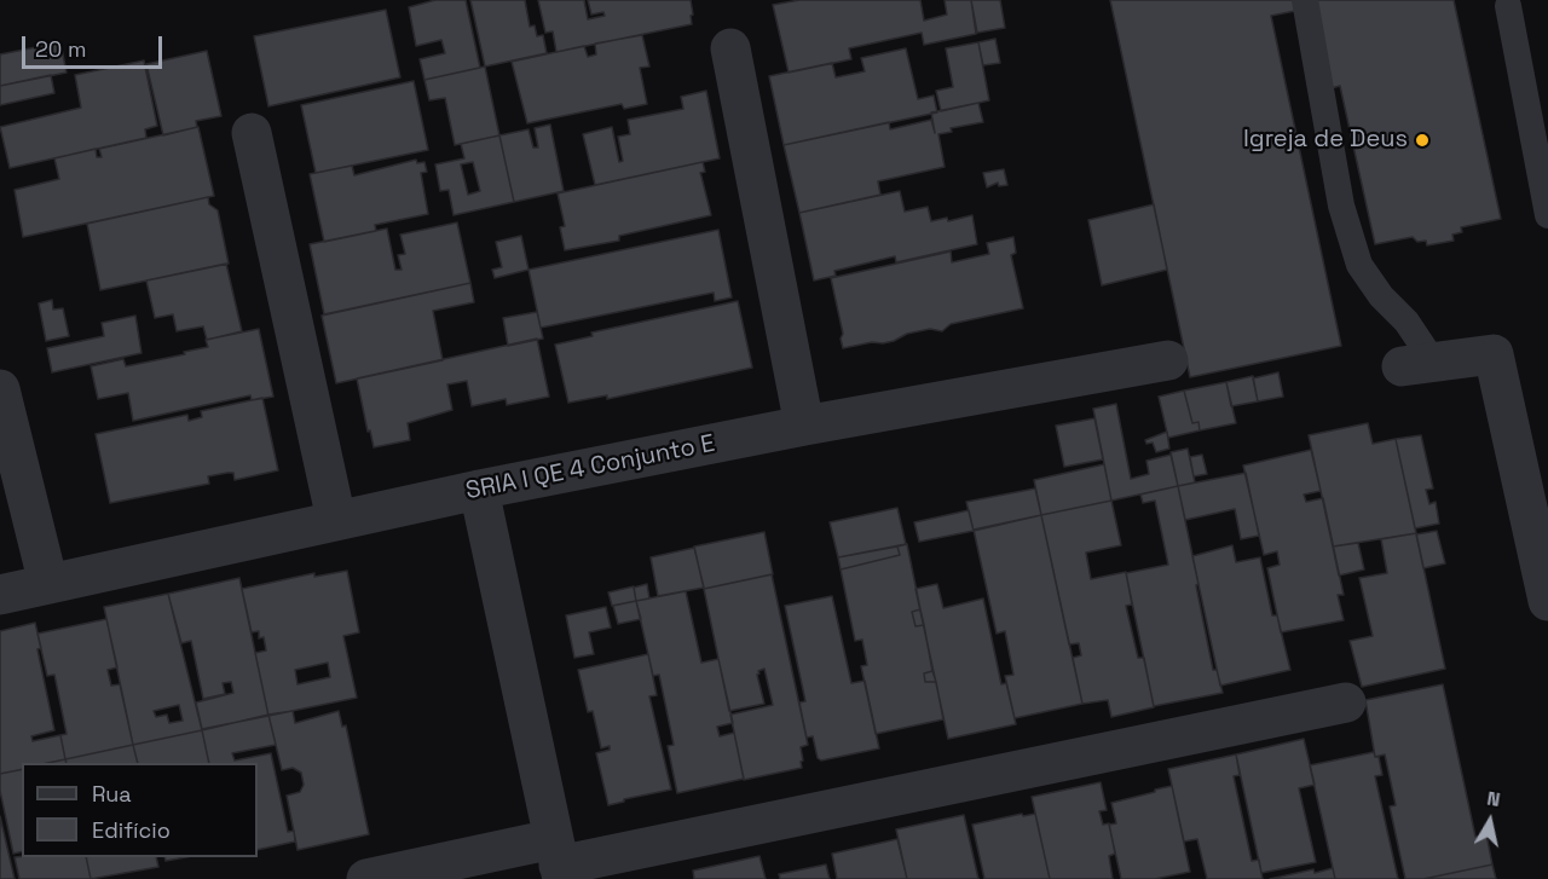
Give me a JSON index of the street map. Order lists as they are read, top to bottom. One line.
{"streets":{"street":["SRIA I QE 4 Conjunto E"]},"places":["Igreja de Deus"],"legend":["Rua","Edifício"],"scale_bar":"20 m","north":"top"}
